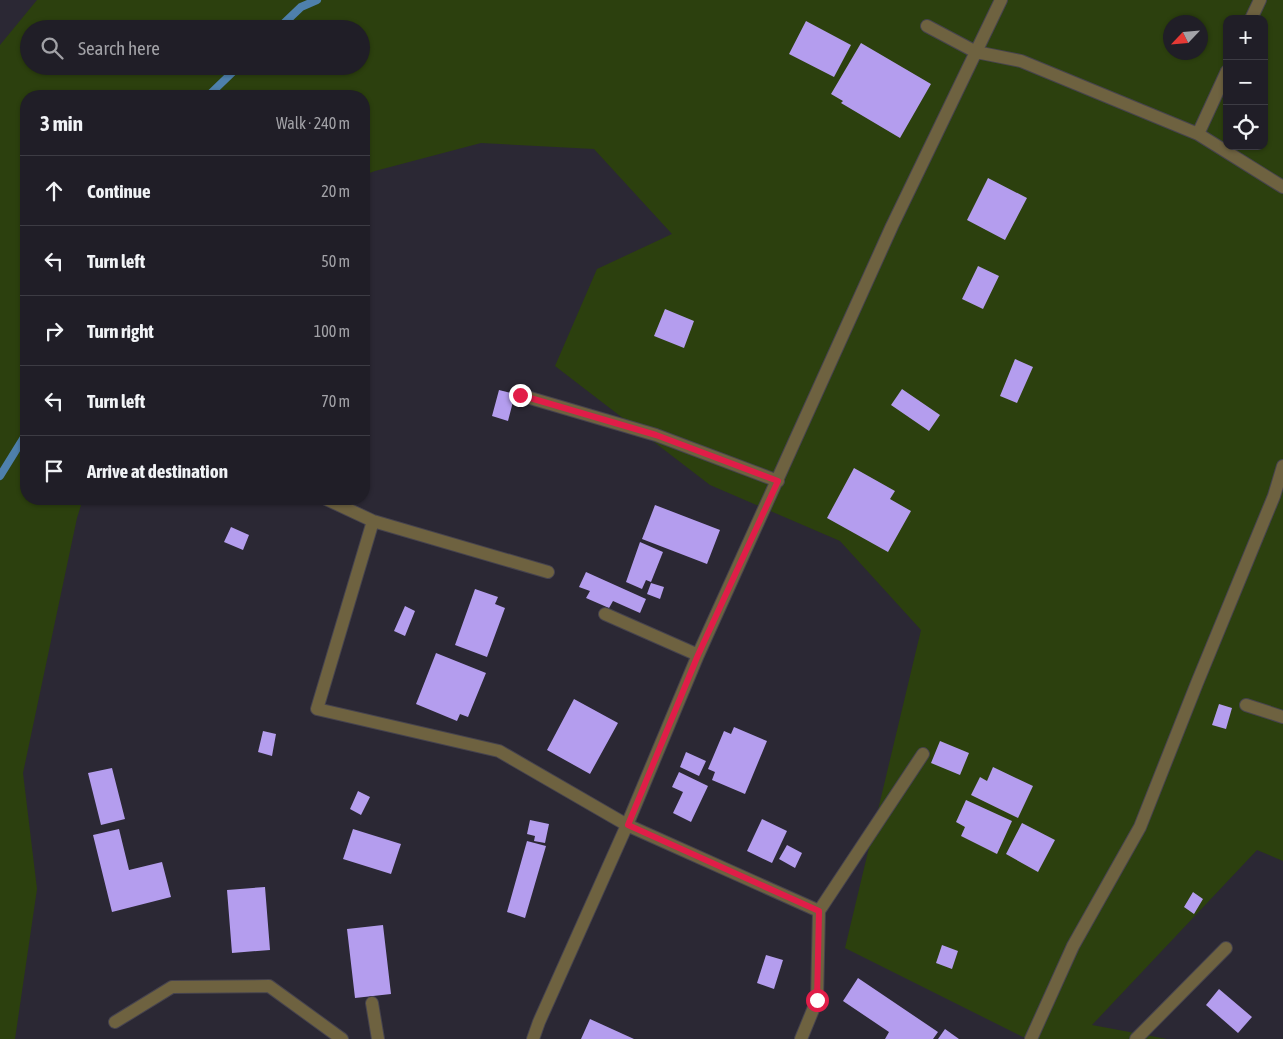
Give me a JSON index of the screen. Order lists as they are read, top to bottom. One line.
{"north":"bottom left","page":{"map_buttons":["+","−"],"search":"Search here","heading":["3 min","Walk · 240 m"],"list":[["Continue","20 m"],["Turn left","50 m"],["Turn right","100 m"],["Turn left","70 m"],"Arrive at destination"]}}
